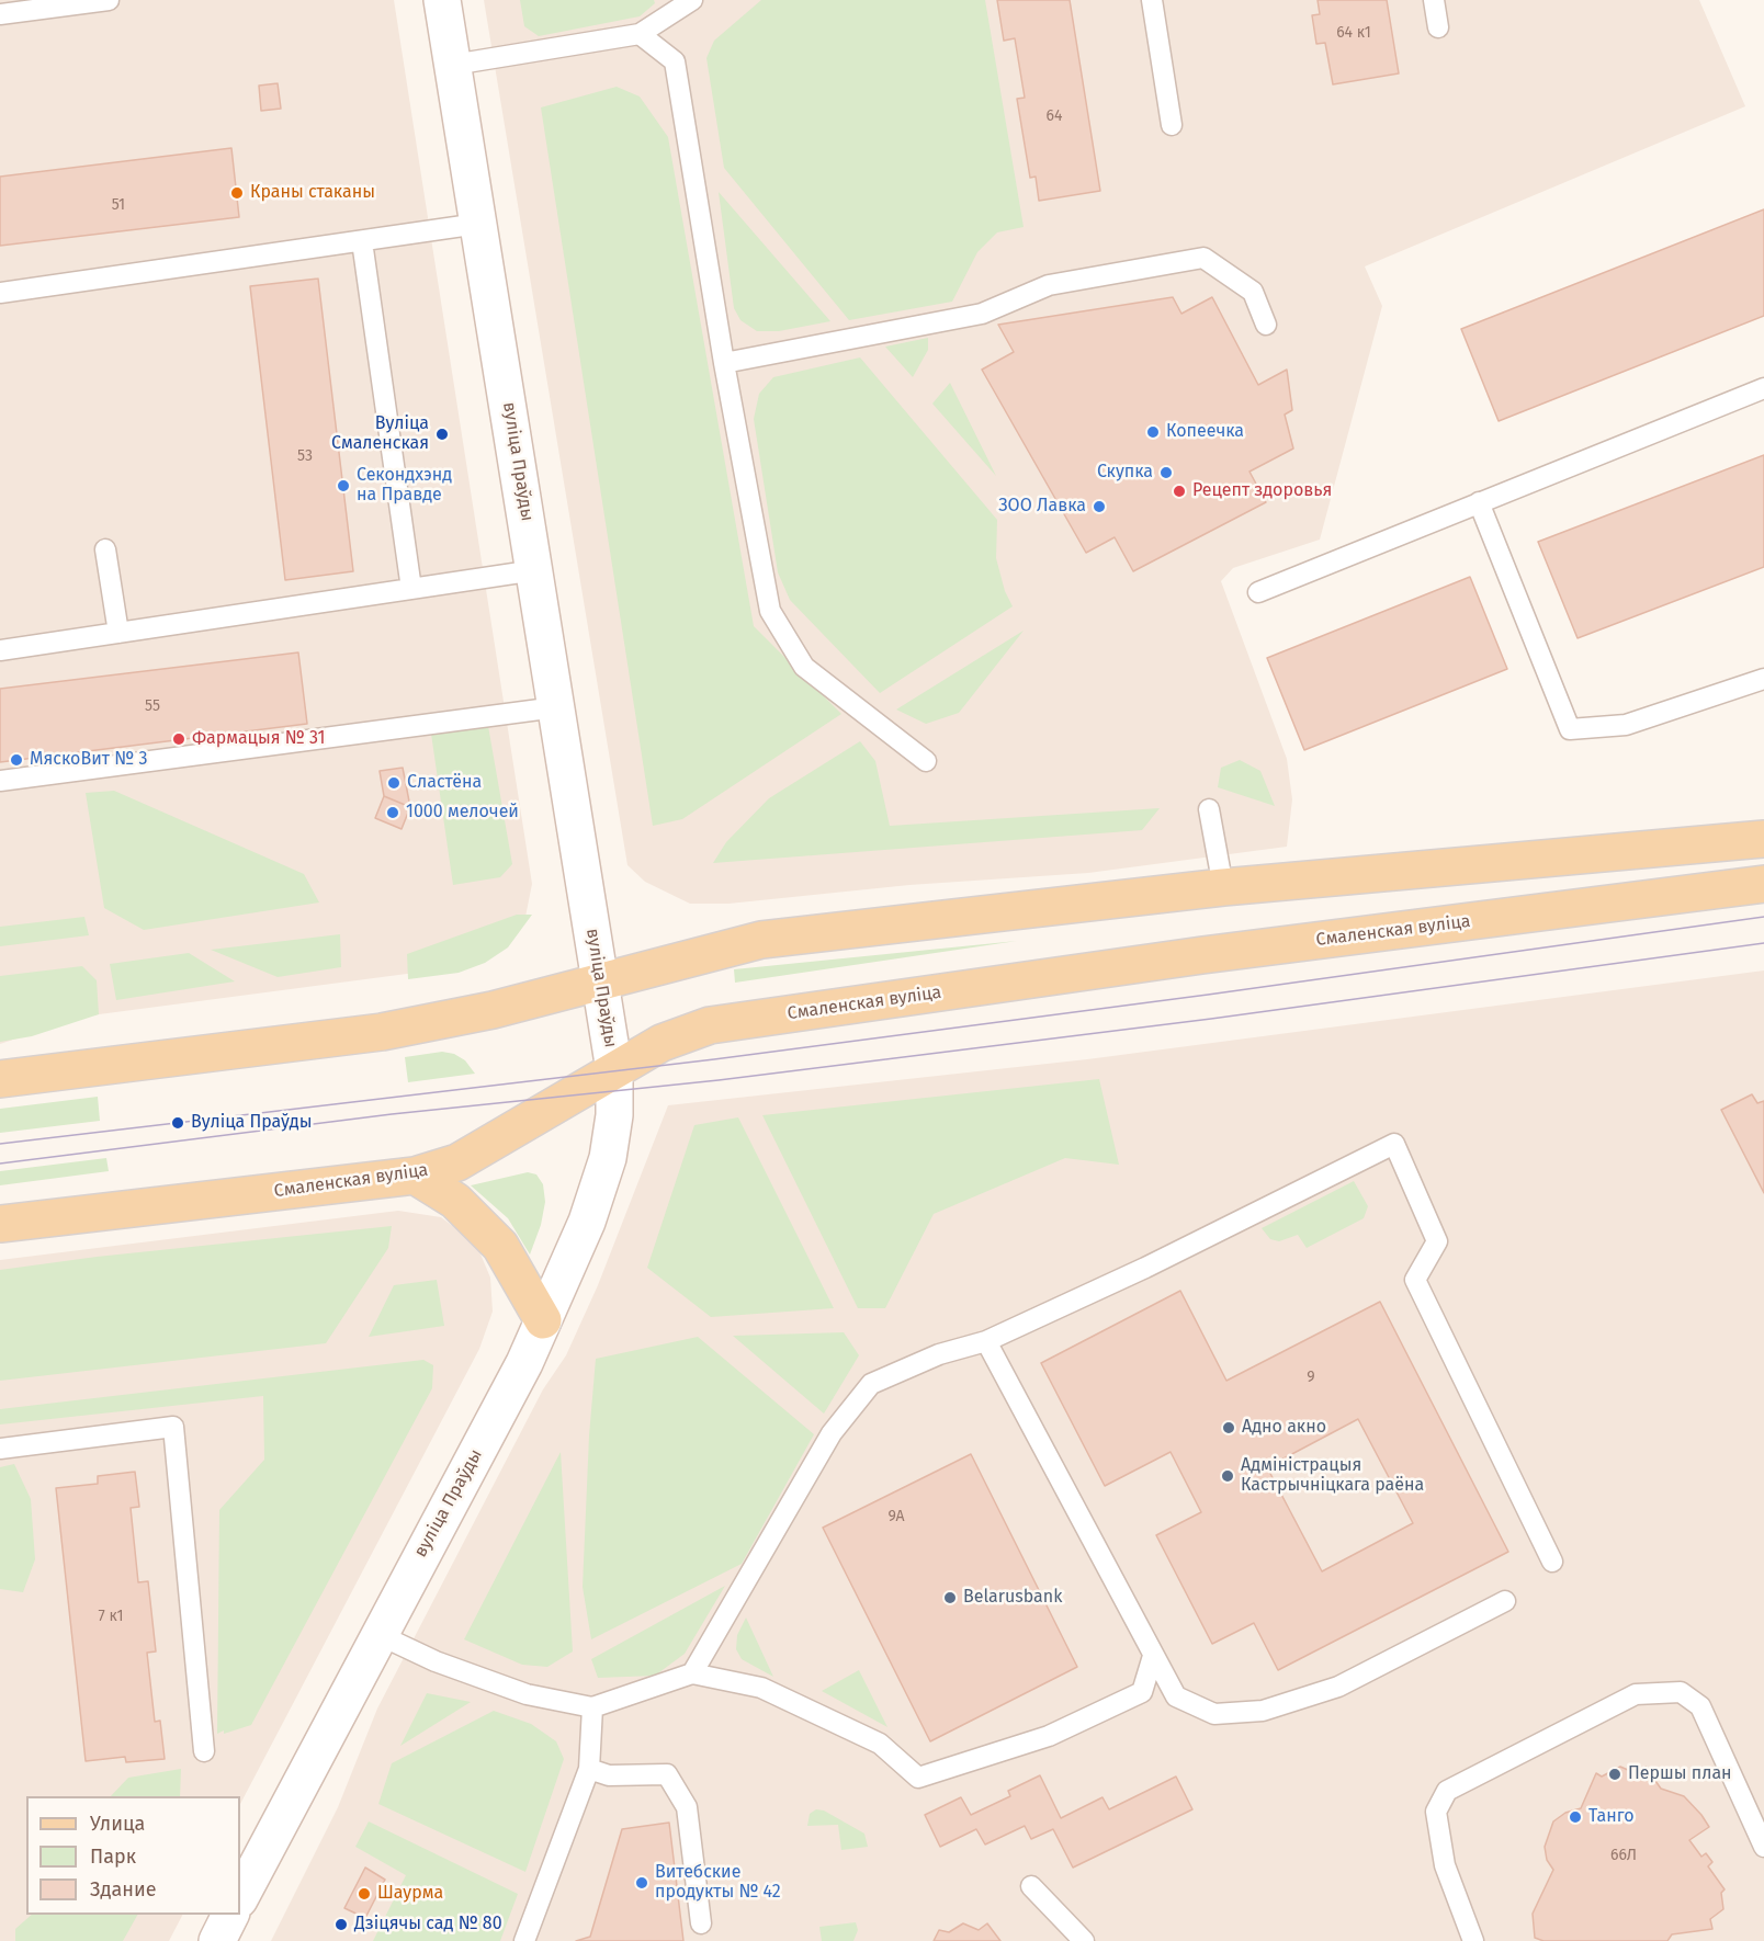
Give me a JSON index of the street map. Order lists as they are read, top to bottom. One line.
{"streets":{"main road":["вуліца Праўды","Смаленская вуліца"]},"crossings":[["вуліца Праўды","Смаленская вуліца"]],"places":["Краны стаканы","Копеечка","Вуліца Смаленская","Скупка","Секондхэнд на Правде","Рецепт здоровья","ЗОО Лавка","Фармацыя № 31","МяскоВит № 3","Сластёна","1000 мелочей","Вуліца Праўды","Адно акно","Адміністрацыя Кастрычніцкага раёна","Belarusbank","Першы план","Танго","Витебские продукты № 42","Шаурма","Дзіцячы сад № 80"],"house_numbers":["64 к1","64","51","53","55","9","9А","7 к1","66Л"],"legend":["Улица","Парк","Здание"]}
